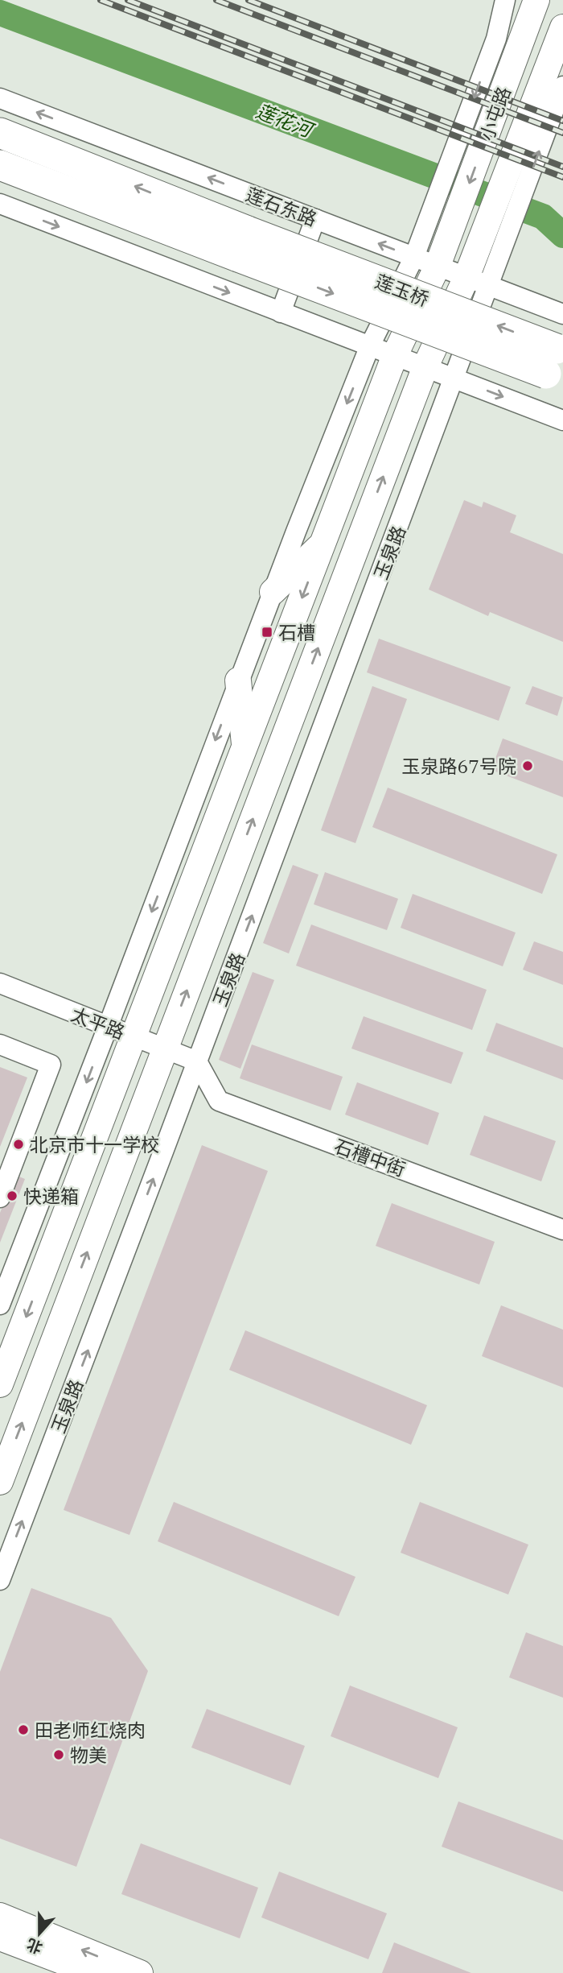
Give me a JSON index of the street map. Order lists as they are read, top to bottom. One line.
{"streets":{"highway":["莲石东路","莲玉桥"],"main road":["小屯路","玉泉路"],"street":["太平路","石槽中街"]},"crossings":[["小屯路","莲石东路"],["小屯路","玉泉路"],["莲石东路","莲玉桥"],["莲石东路","玉泉路"],["玉泉路","太平路"],["玉泉路","石槽中街"],["太平路","石槽中街"]],"water":["莲花河"],"places":{"transit":["石槽"],"other":["玉泉路67号院","北京市十一学校","快递箱","田老师红烧肉","物美"]},"north":"bottom"}
